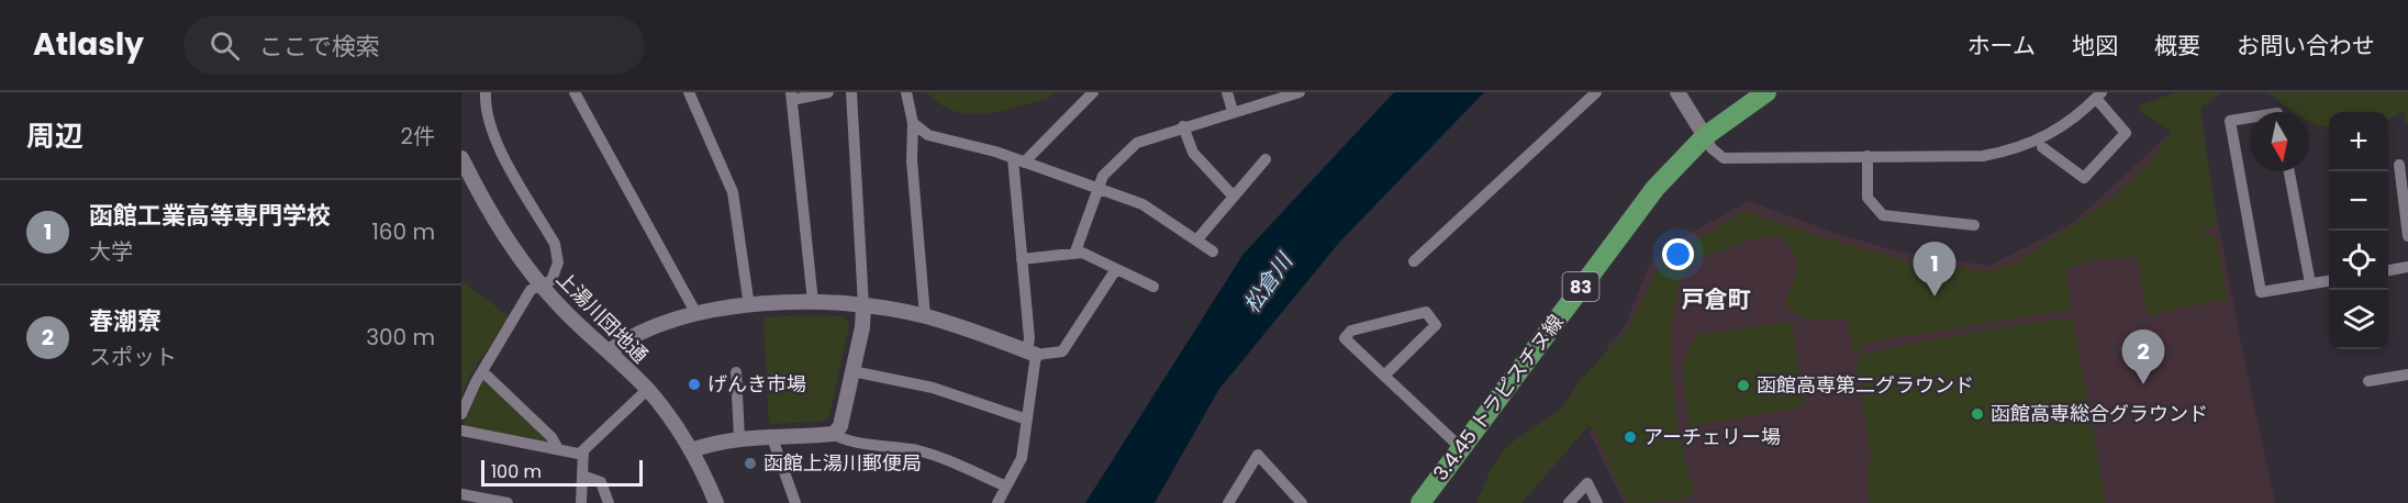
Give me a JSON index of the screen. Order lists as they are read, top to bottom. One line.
{"streets":{"main road":["83","3.4.45 トラピスチヌ線"],"street":["上湯川団地通"]},"districts":["戸倉町"],"water":["松倉川"],"places":["げんき市場","函館高専第二グラウンド","函館高専総合グラウンド","アーチェリー場","函館上湯川郵便局"],"scale_bar":"100 m","north":"bottom","page":{"header":"Atlasly","search":"ここで検索","nav":["ホーム","地図","概要","お問い合わせ"],"heading":["周辺","2件"],"map_buttons":["+","−"],"list":[{"mark":"1","name":"函館工業高等専門学校","note":"大学","value":"160 m"},{"mark":"2","name":"春潮寮","note":"スポット","value":"300 m"}],"pins":["1","2"],"scale":"100 m"}}
